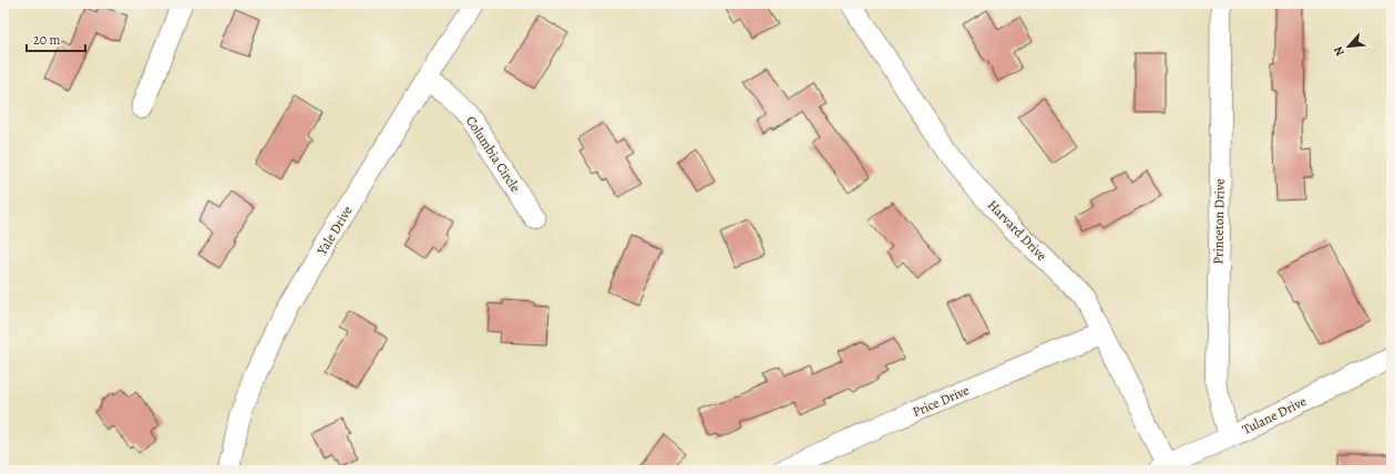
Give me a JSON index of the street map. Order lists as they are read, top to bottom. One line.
{"streets":{"street":["Columbia Circle","Princeton Drive","Yale Drive","Harvard Drive","Price Drive","Tulane Drive"]},"crossings":[["Columbia Circle","Yale Drive"],["Princeton Drive","Tulane Drive"],["Harvard Drive","Price Drive"],["Harvard Drive","Tulane Drive"]],"scale_bar":"20 m","north":"bottom left"}
